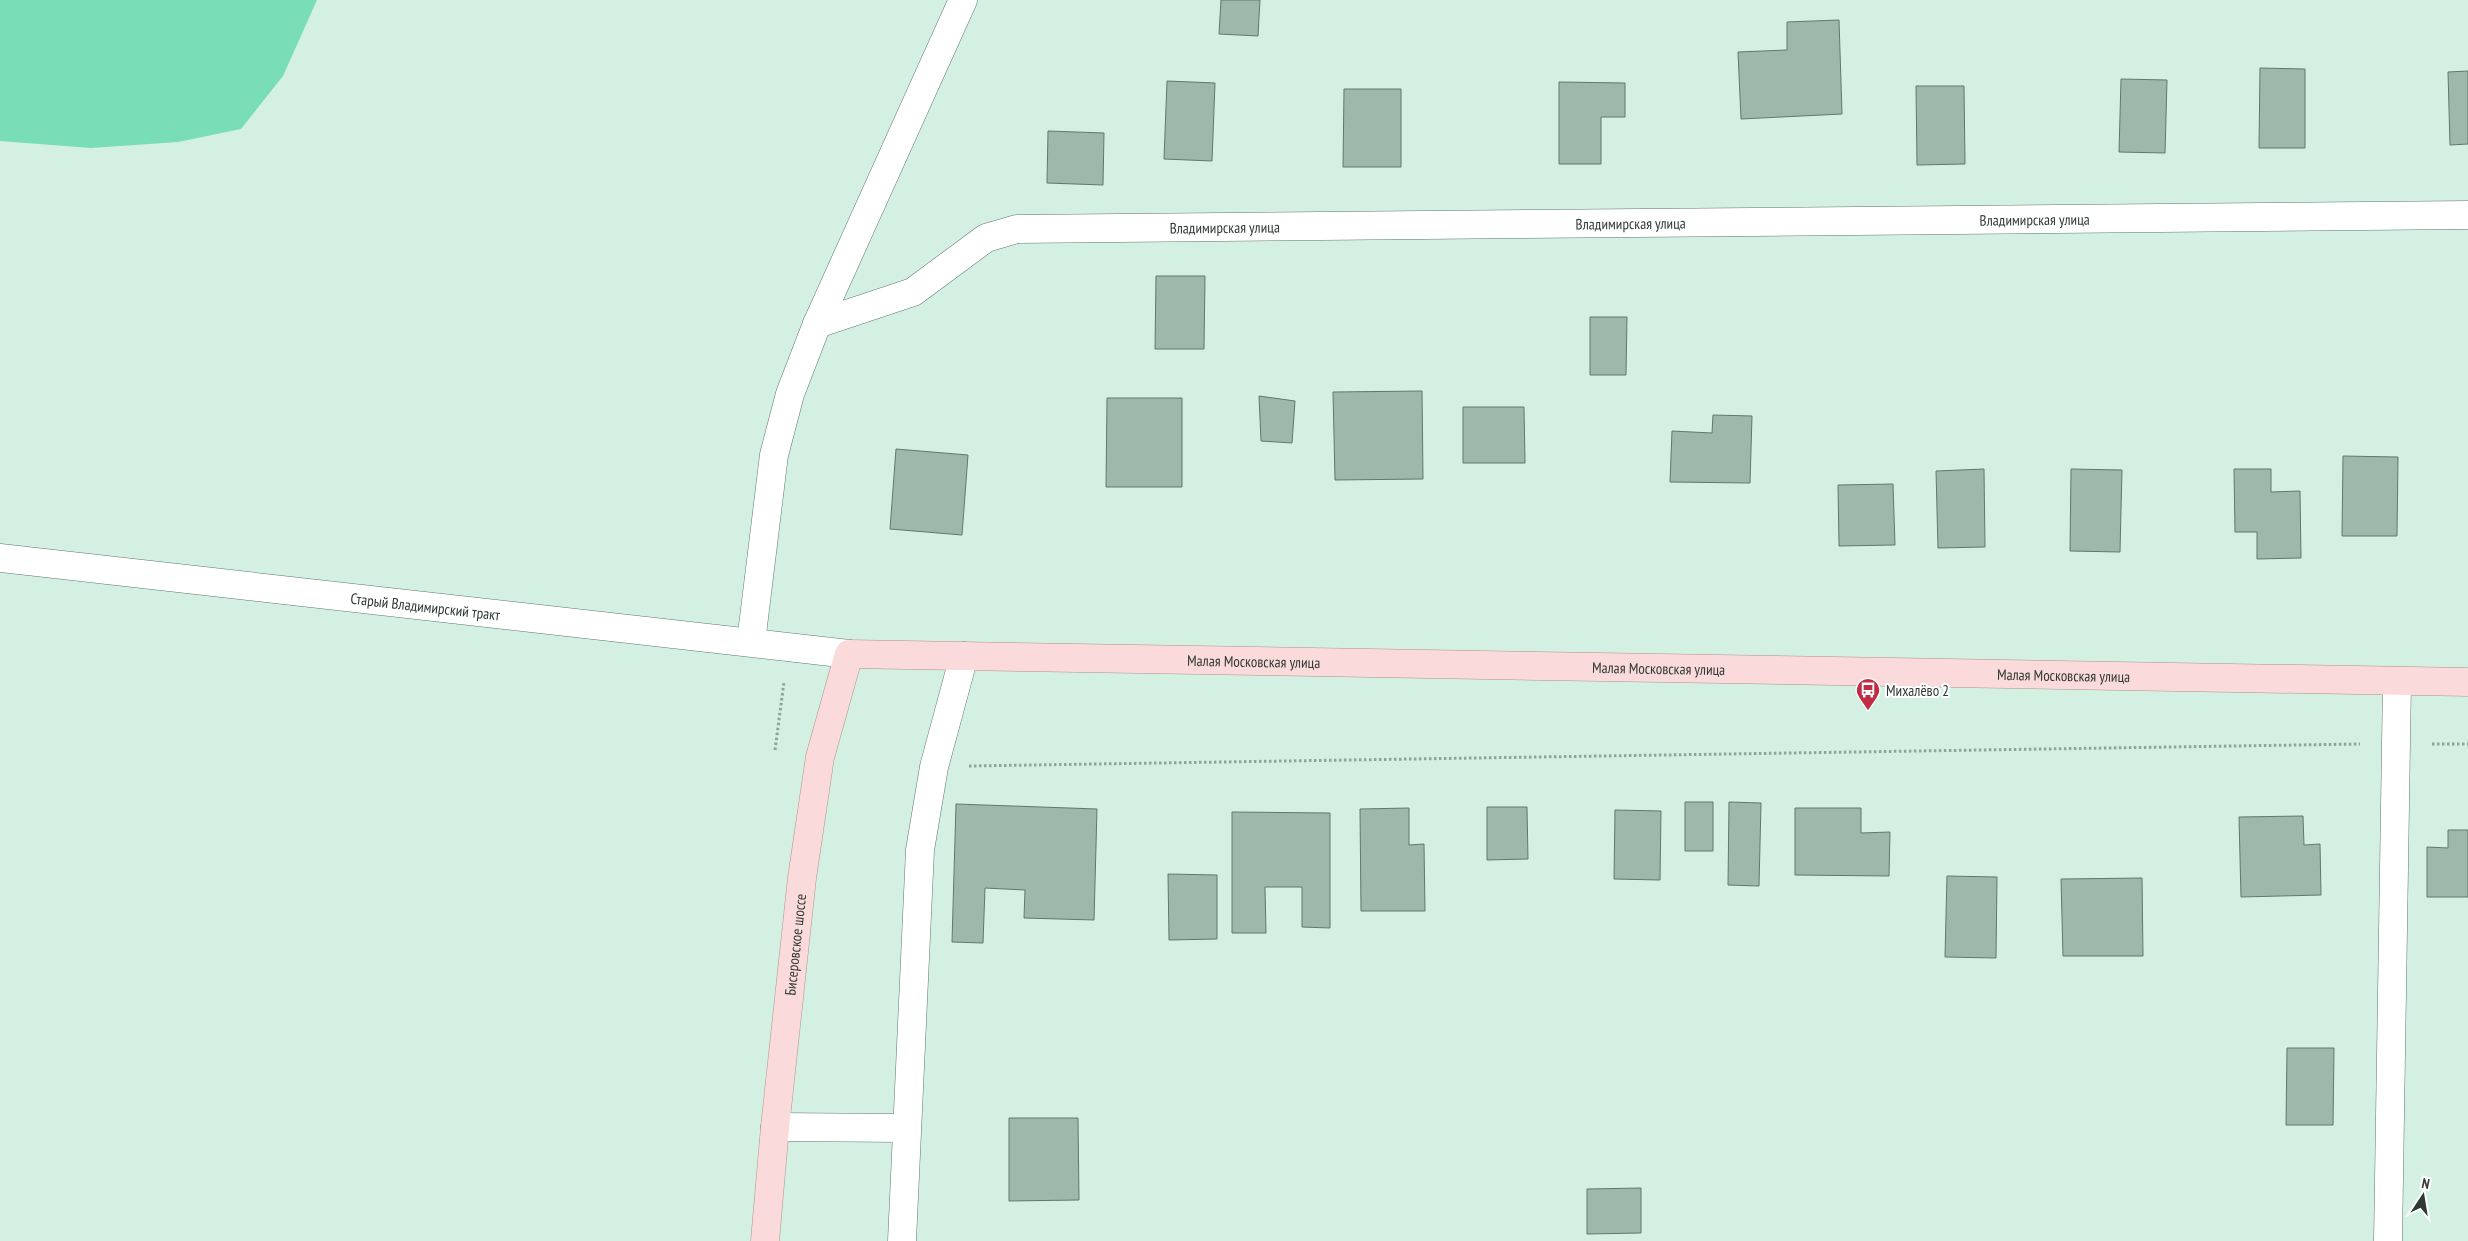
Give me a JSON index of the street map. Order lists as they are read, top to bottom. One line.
{"streets":{"main road":["Малая Московская улица","Бисеровское шоссе"],"street":["Владимирская улица","Старый Владимирский тракт"]},"crossings":[["Старый Владимирский тракт","Малая Московская улица"],["Старый Владимирский тракт","Бисеровское шоссе"],["Малая Московская улица","Бисеровское шоссе"]],"places":{"bus stop":["Михалёво 2"]},"north":"top"}
